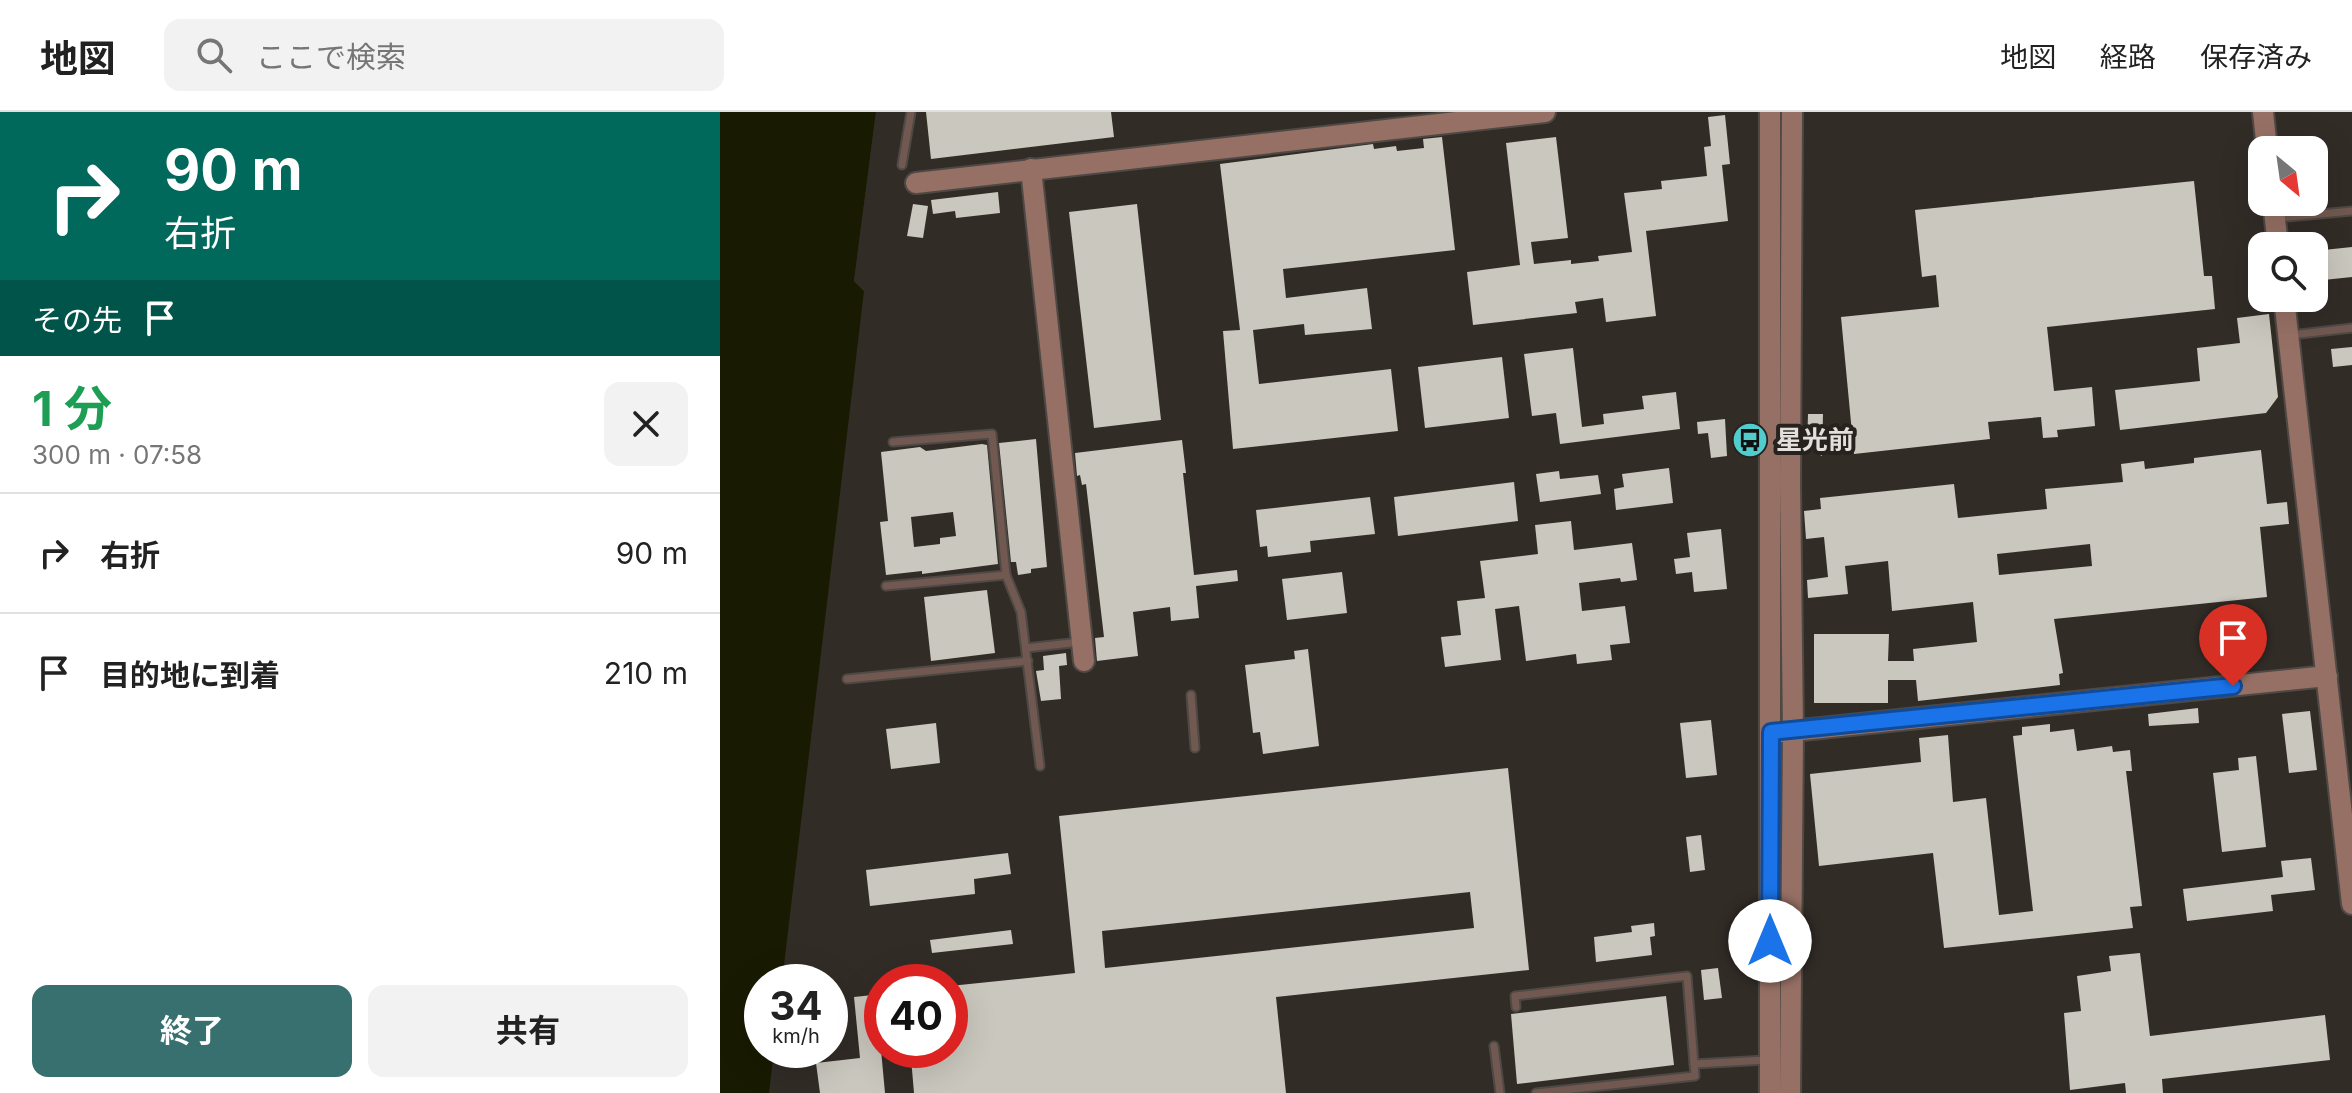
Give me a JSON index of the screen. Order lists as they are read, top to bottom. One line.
{"places":{"bus stop":["星光前"]},"north":"bottom right","page":{"header":"地図","search":"ここで検索","nav":["地図","経路","保存済み"],"turn":["90 m","右折"],"then":"その先","heading":["1 分","300 m · 07:58"],"list":[{"name":"右折","value":"90 m"},{"name":"目的地に到着","value":"210 m"}],"speed":"34 km/h","limit":"40","buttons":["終了","共有"]}}
